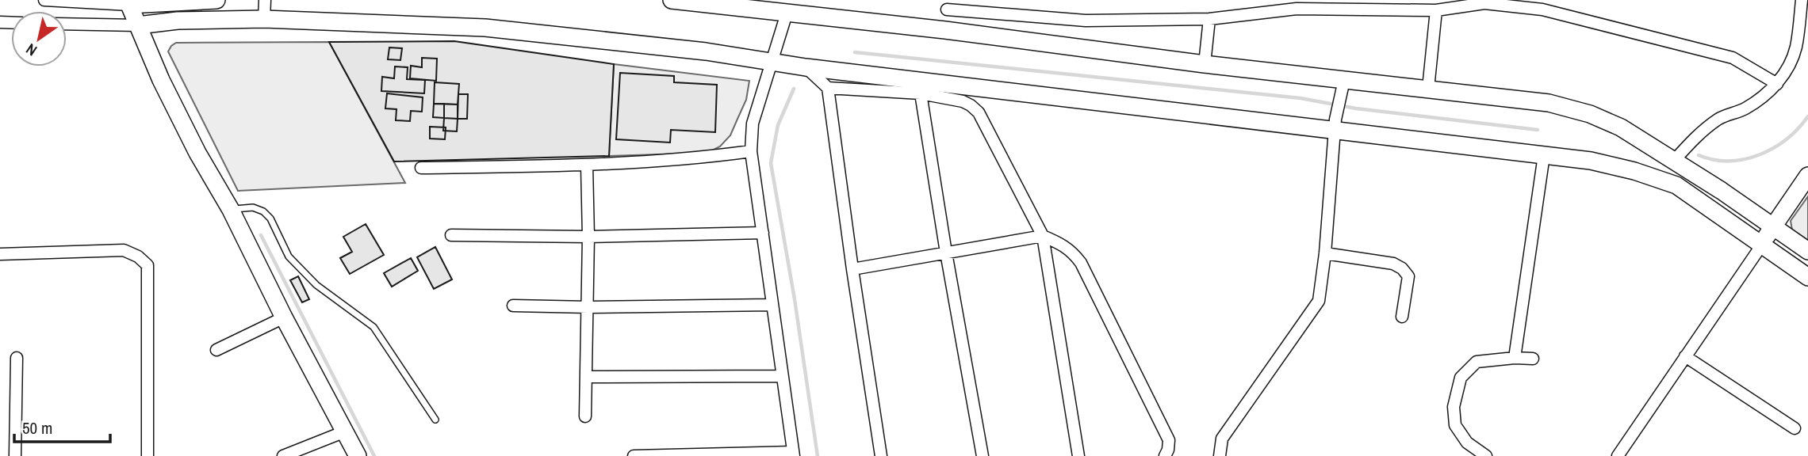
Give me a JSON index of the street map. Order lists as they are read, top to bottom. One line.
{"scale_bar":"50 m","north":"bottom left"}
